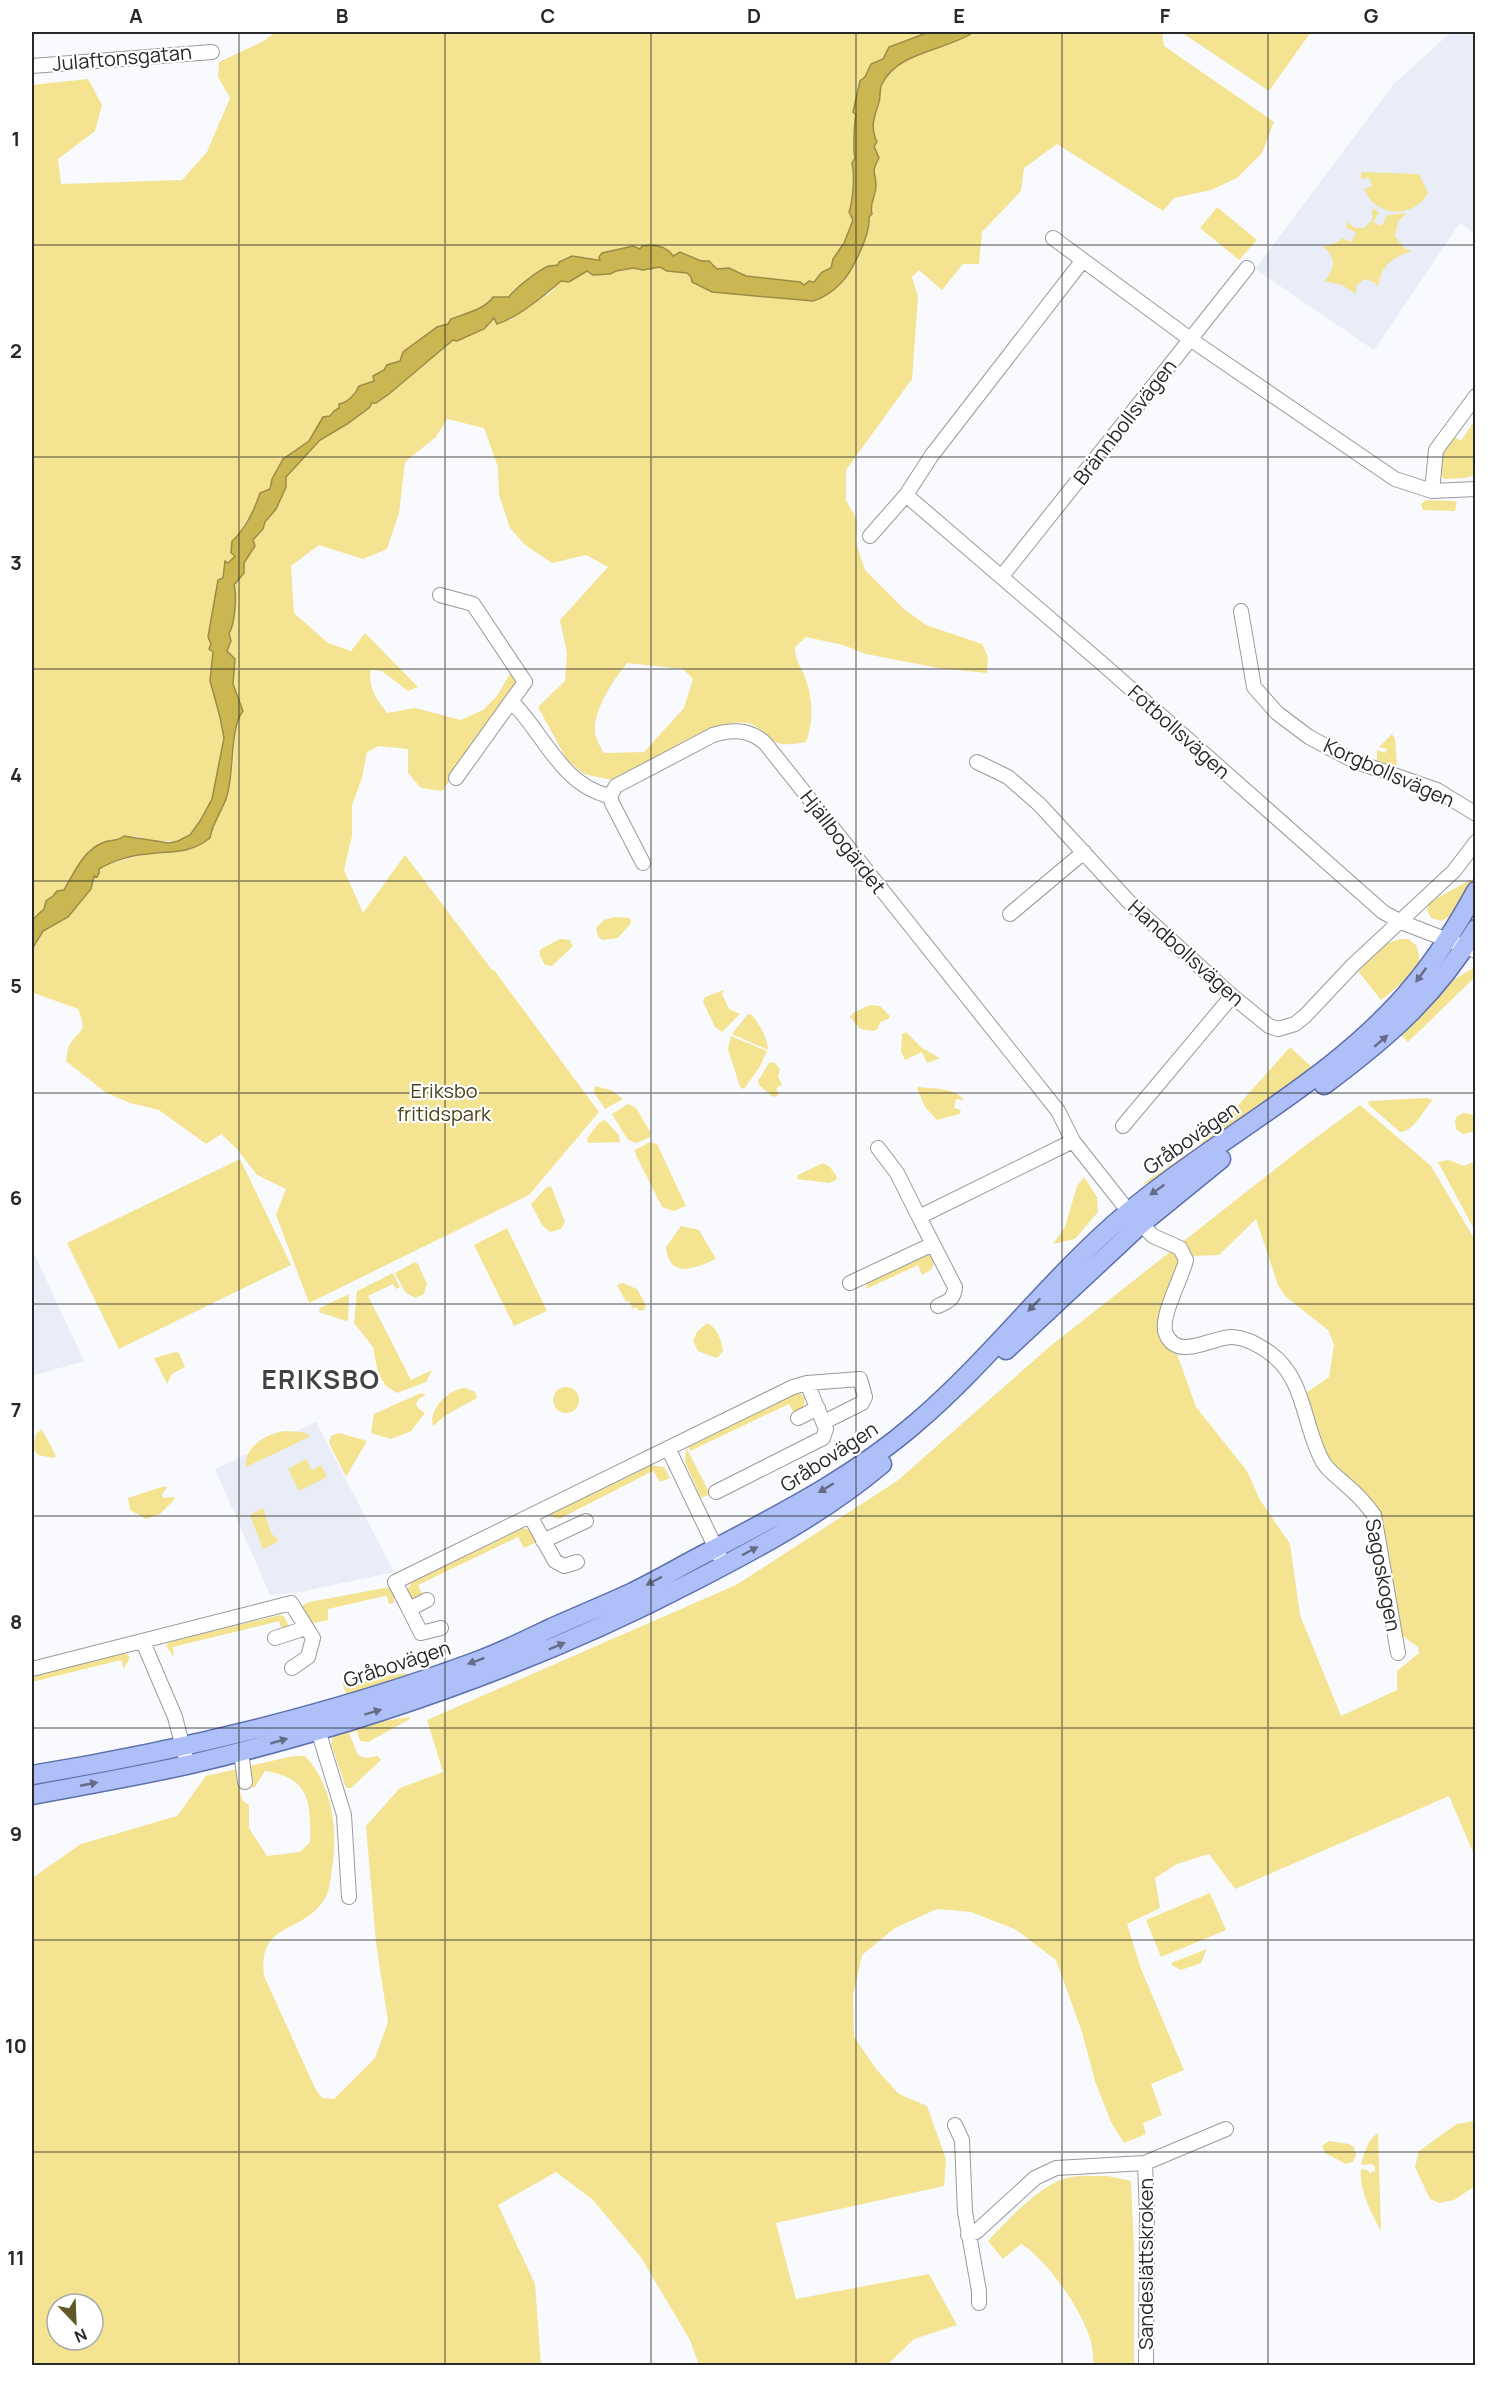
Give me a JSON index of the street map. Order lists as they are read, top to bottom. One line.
{"streets":{"main road":["Gråbovägen"],"street":["Julaftonsgatan","Brännbollsvägen","Fotbollsvägen","Korgbollsvägen","Hjällbogärdet","Handbollsvägen","Sagoskogen","Sandeslättskroken"]},"crossings":[["Brännbollsvägen","Fotbollsvägen"],["Fotbollsvägen","Handbollsvägen"],["Fotbollsvägen","Gråbovägen"],["Hjällbogärdet","Gråbovägen"],["Hjällbogärdet","Sagoskogen"],["Gråbovägen","Sagoskogen"]],"districts":["ERIKSBO"],"parks":["Eriksbo fritidspark"],"north":"bottom right","grid":{"columns":["A","B","C","D","E","F","G"],"rows":["1","2","3","4","5","6","7","8","9","10","11"]}}
